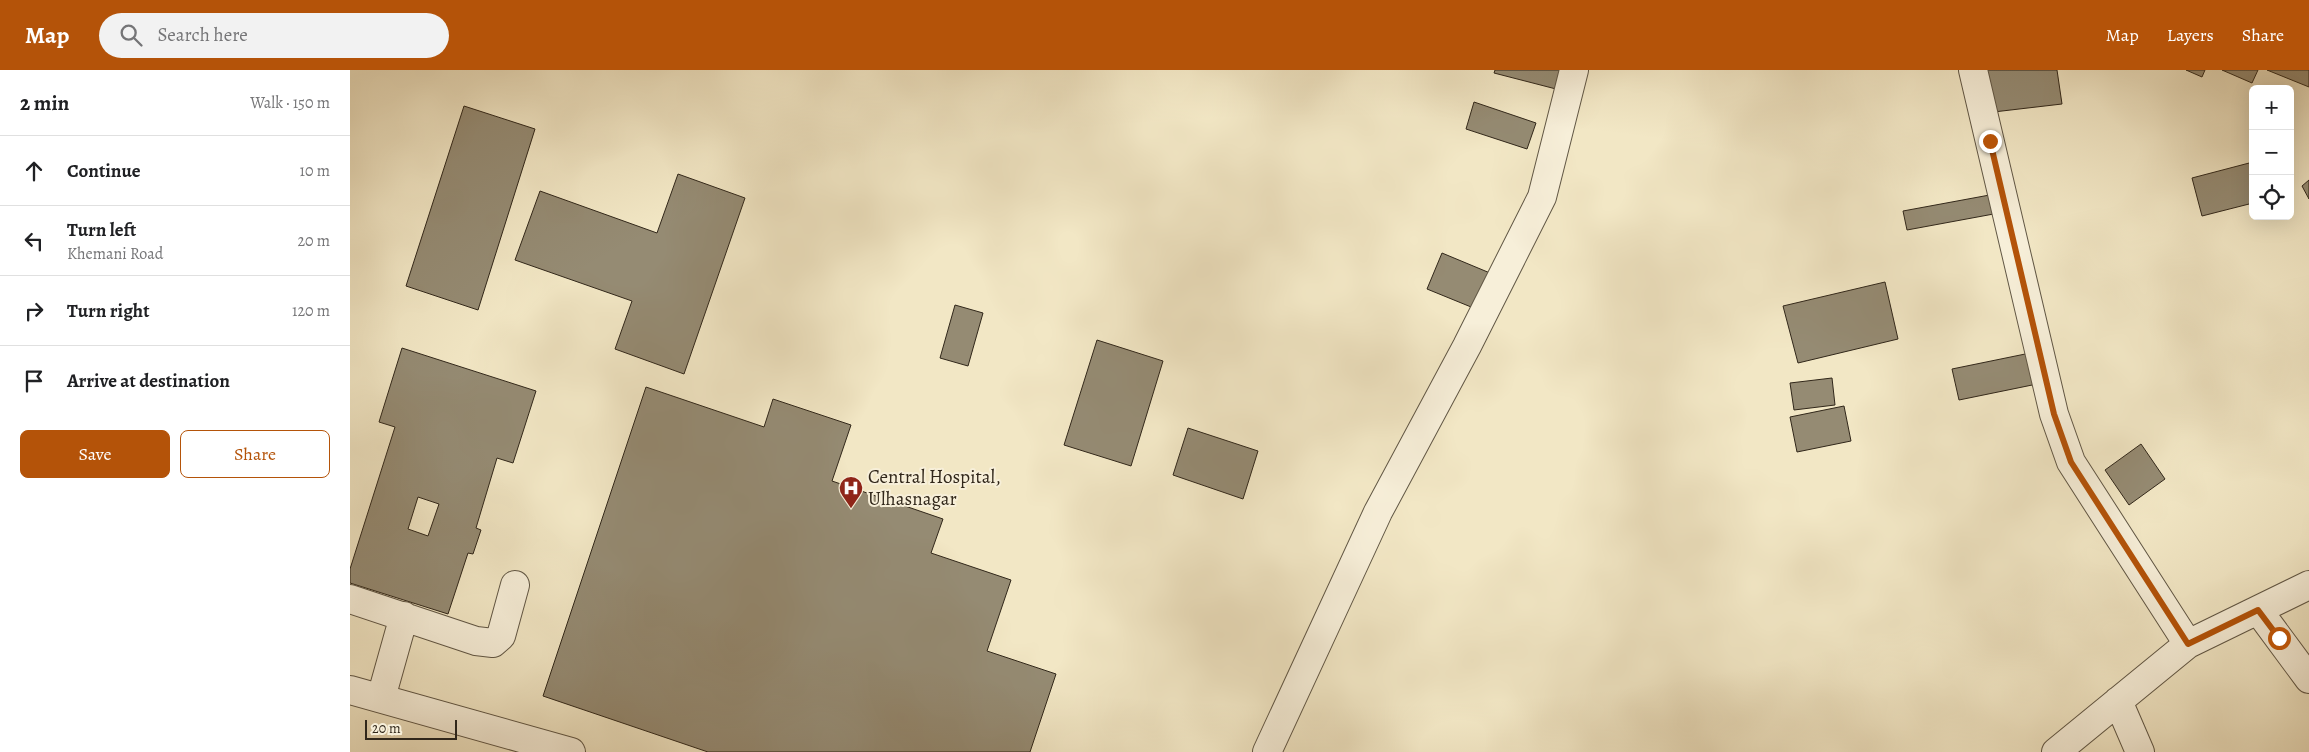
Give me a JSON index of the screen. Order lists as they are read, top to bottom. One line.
{"places":{"hospital":["Central Hospital, Ulhasnagar"]},"scale_bar":"20 m","page":{"header":"Map","search":"Search here","nav":["Map","Layers","Share"],"heading":["2 min","Walk · 150 m"],"map_buttons":["+","−"],"list":[["Continue","10 m"],["Turn left","Khemani Road","20 m"],["Turn right","120 m"],"Arrive at destination"],"buttons":["Save","Share"],"scale":"20 m"}}
